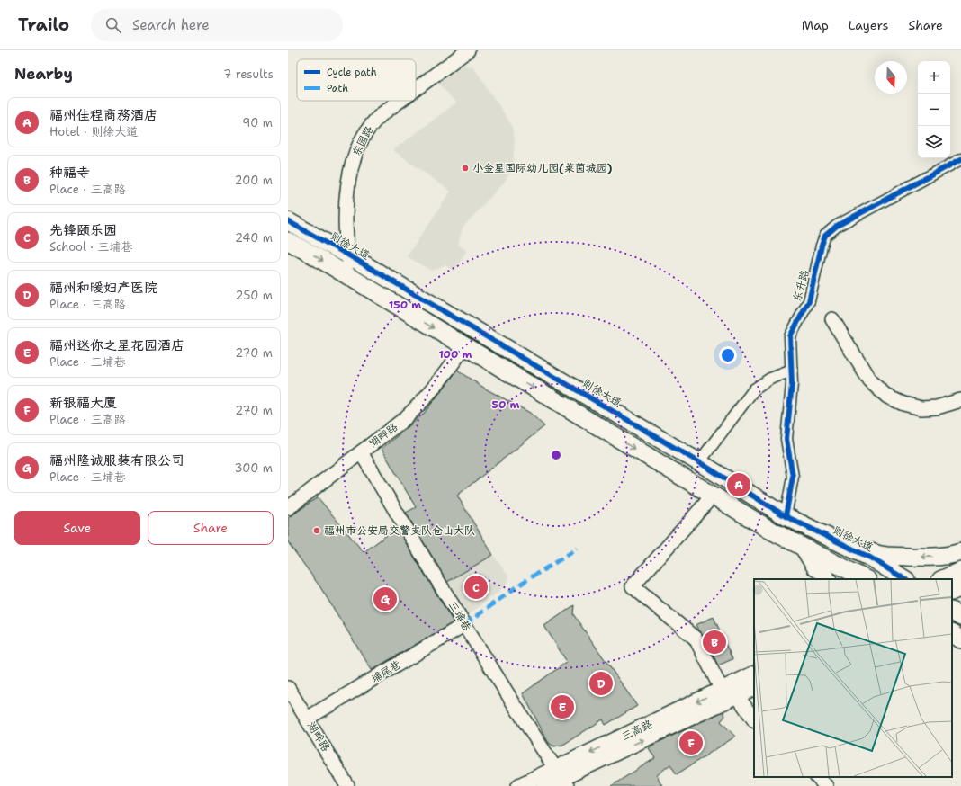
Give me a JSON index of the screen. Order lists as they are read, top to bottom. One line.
{"streets":{"main road":["则徐大道","三高路"],"street":["东园路","东升路","湖畔路","三埔巷","埔尾巷"]},"crossings":[["东园路","则徐大道"],["则徐大道","东升路"],["湖畔路","三埔巷"],["湖畔路","埔尾巷"],["三埔巷","埔尾巷"],["三埔巷","三高路"]],"places":["小金星国际幼儿园(莱茵城园)","福州市公安局交警支队仓山大队"],"legend":["Cycle path","Path"],"north":"bottom","page":{"header":"Trailo","search":"Search here","nav":["Map","Layers","Share"],"heading":["Nearby","7 results"],"map_buttons":["+","−"],"list":[{"mark":"A","name":"福州佳程商務酒店","note":"Hotel · 则徐大道","value":"90 m"},{"mark":"B","name":"种福寺","note":"Place · 三高路","value":"200 m"},{"mark":"C","name":"先锋颐乐园","note":"School · 三埔巷","value":"240 m"},{"mark":"D","name":"福州和暖妇产医院","note":"Place · 三高路","value":"250 m"},{"mark":"E","name":"福州迷你之星花园酒店","note":"Place · 三埔巷","value":"270 m"},{"mark":"F","name":"新银福大厦","note":"Place · 三高路","value":"270 m"},{"mark":"G","name":"福州隆诚服装有限公司","note":"Place · 三埔巷","value":"300 m"}],"pins":["A","C","G","B","D","E","F"],"buttons":["Save","Share"]},"rings":["150 m","100 m","50 m"]}
